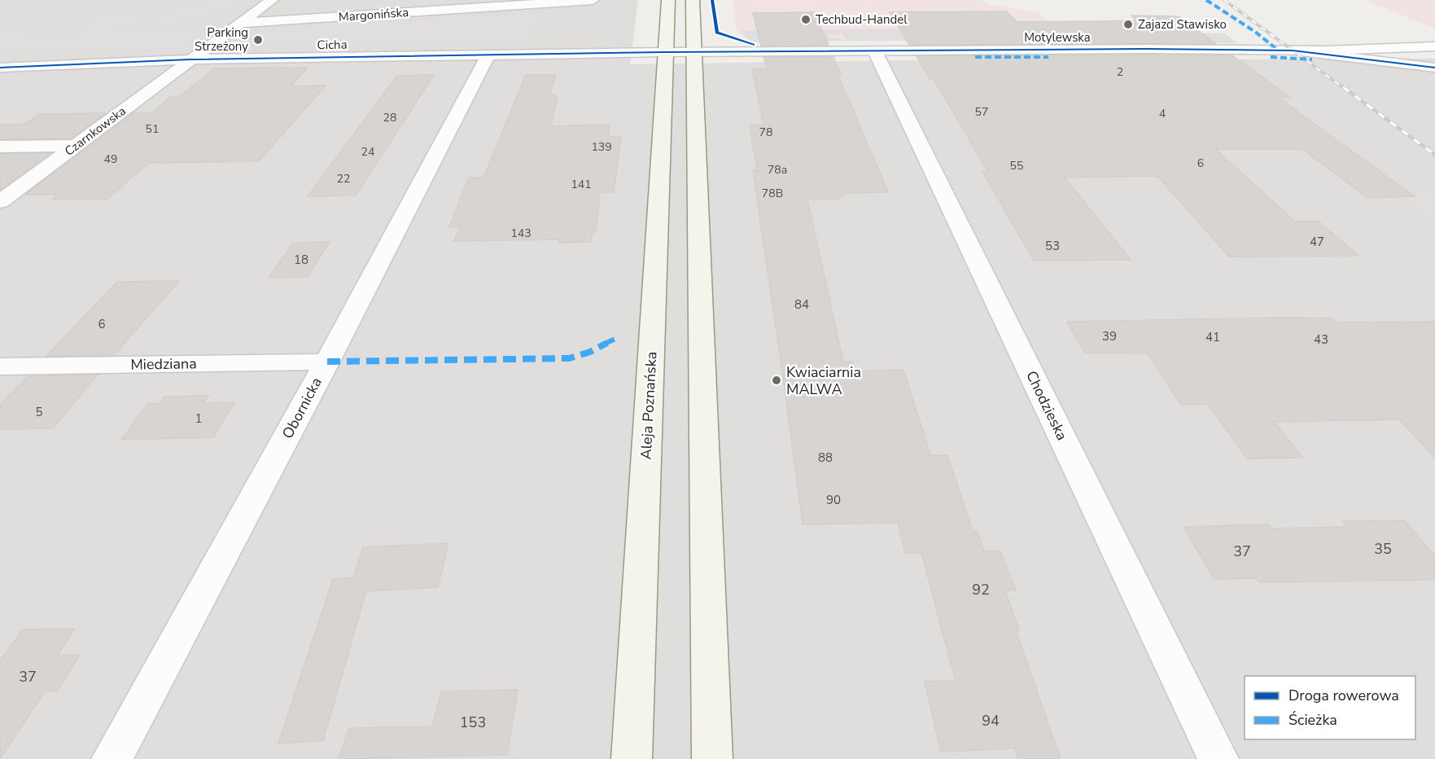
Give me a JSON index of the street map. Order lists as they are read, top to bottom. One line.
{"streets":{"main road":["Aleja Poznańska"],"street":["Margonińska","Motylewska","Cicha","Czarnkowska","Miedziana","Chodzieska","Obornicka"]},"crossings":[["Margonińska","Czarnkowska"],["Motylewska","Chodzieska"],["Cicha","Czarnkowska"],["Cicha","Aleja Poznańska"],["Cicha","Obornicka"],["Miedziana","Obornicka"]],"places":["Techbud-Handel","Zajazd Stawisko","Parking Strzeżony","Kwiaciarnia MALWA"],"house_numbers":["2","57","4","28","51","78","139","24","49","6","55","78a","22","141","78B","143","47","53","18","84","6","39","41","43","5","1","88","90","35","37","92","37","94","153"],"legend":["Droga rowerowa","Ścieżka"]}
